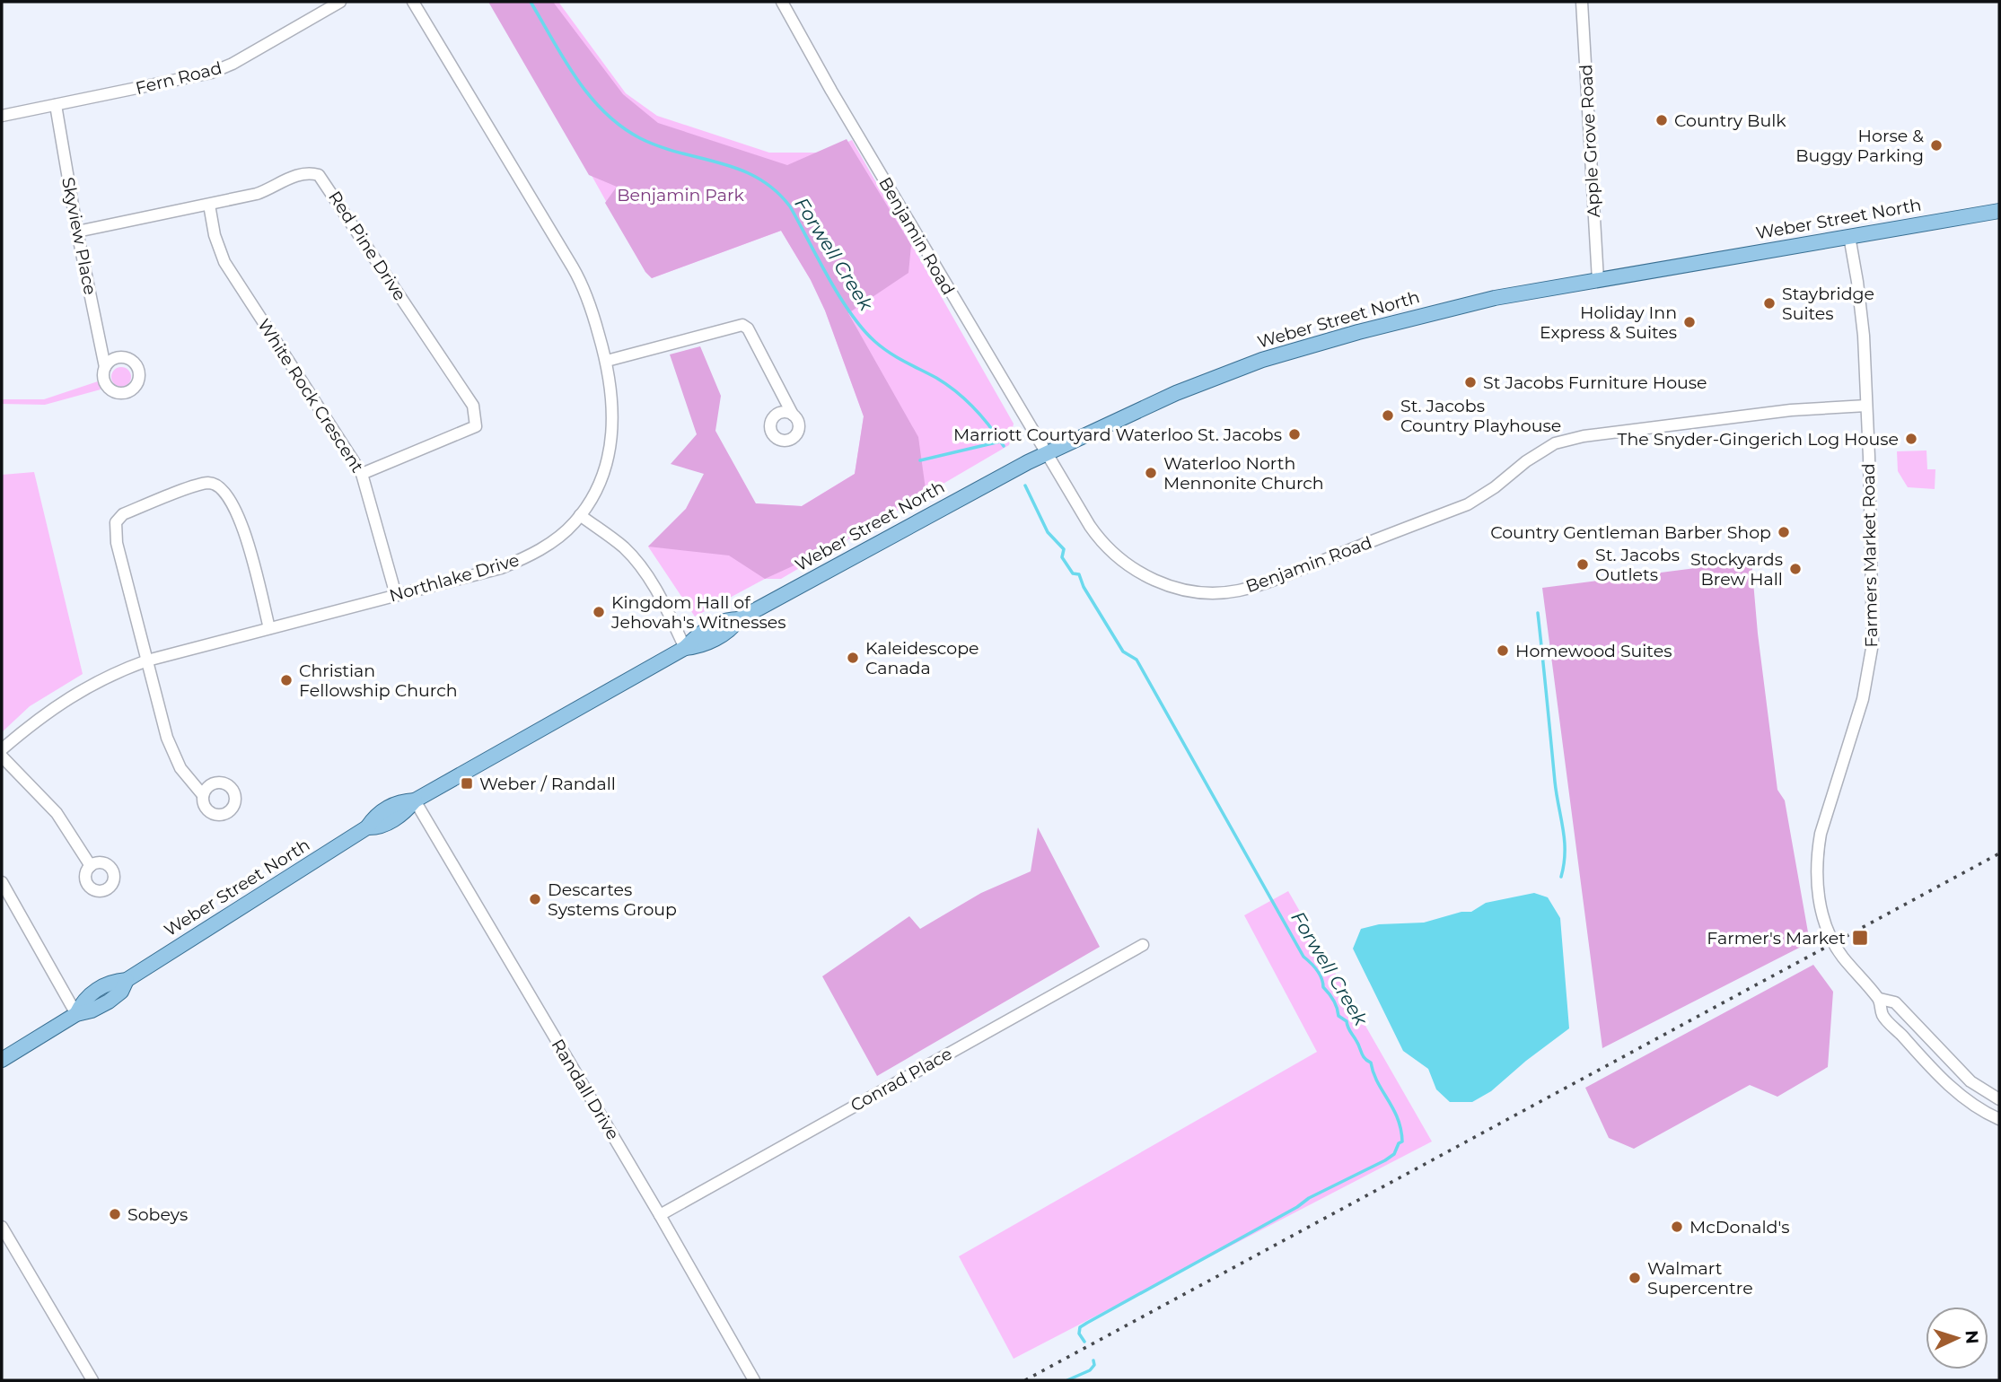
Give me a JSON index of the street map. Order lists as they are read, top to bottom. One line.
{"streets":{"main road":["Weber Street North"],"street":["Fern Road","Apple Grove Road","Skyview Place","Benjamin Road","Red Pine Drive","White Rock Crescent","Farmers Market Road","Northlake Drive","Conrad Place","Randall Drive"]},"crossings":[["Fern Road","Skyview Place"],["Apple Grove Road","Weber Street North"],["Weber Street North","Benjamin Road"],["Weber Street North","Farmers Market Road"],["Weber Street North","Randall Drive"],["Skyview Place","Red Pine Drive"],["Benjamin Road","Farmers Market Road"],["Red Pine Drive","White Rock Crescent"],["White Rock Crescent","Northlake Drive"],["Conrad Place","Randall Drive"]],"water":["Forwell Creek"],"parks":["Benjamin Park"],"places":{"other":["Country Bulk","Horse & Buggy Parking","Staybridge Suites","Holiday Inn Express & Suites","St Jacobs Furniture House","St. Jacobs Country Playhouse","Marriott Courtyard Waterloo St. Jacobs","The Snyder-Gingerich Log House","Waterloo North Mennonite Church","Country Gentleman Barber Shop","St. Jacobs Outlets","Stockyards Brew Hall","Kingdom Hall of Jehovah's Witnesses","Homewood Suites","Kaleidescope Canada","Christian Fellowship Church","Descartes Systems Group","Sobeys","McDonald's","Walmart Supercentre"],"transit":["Weber / Randall","Farmer's Market"]},"north":"right"}
